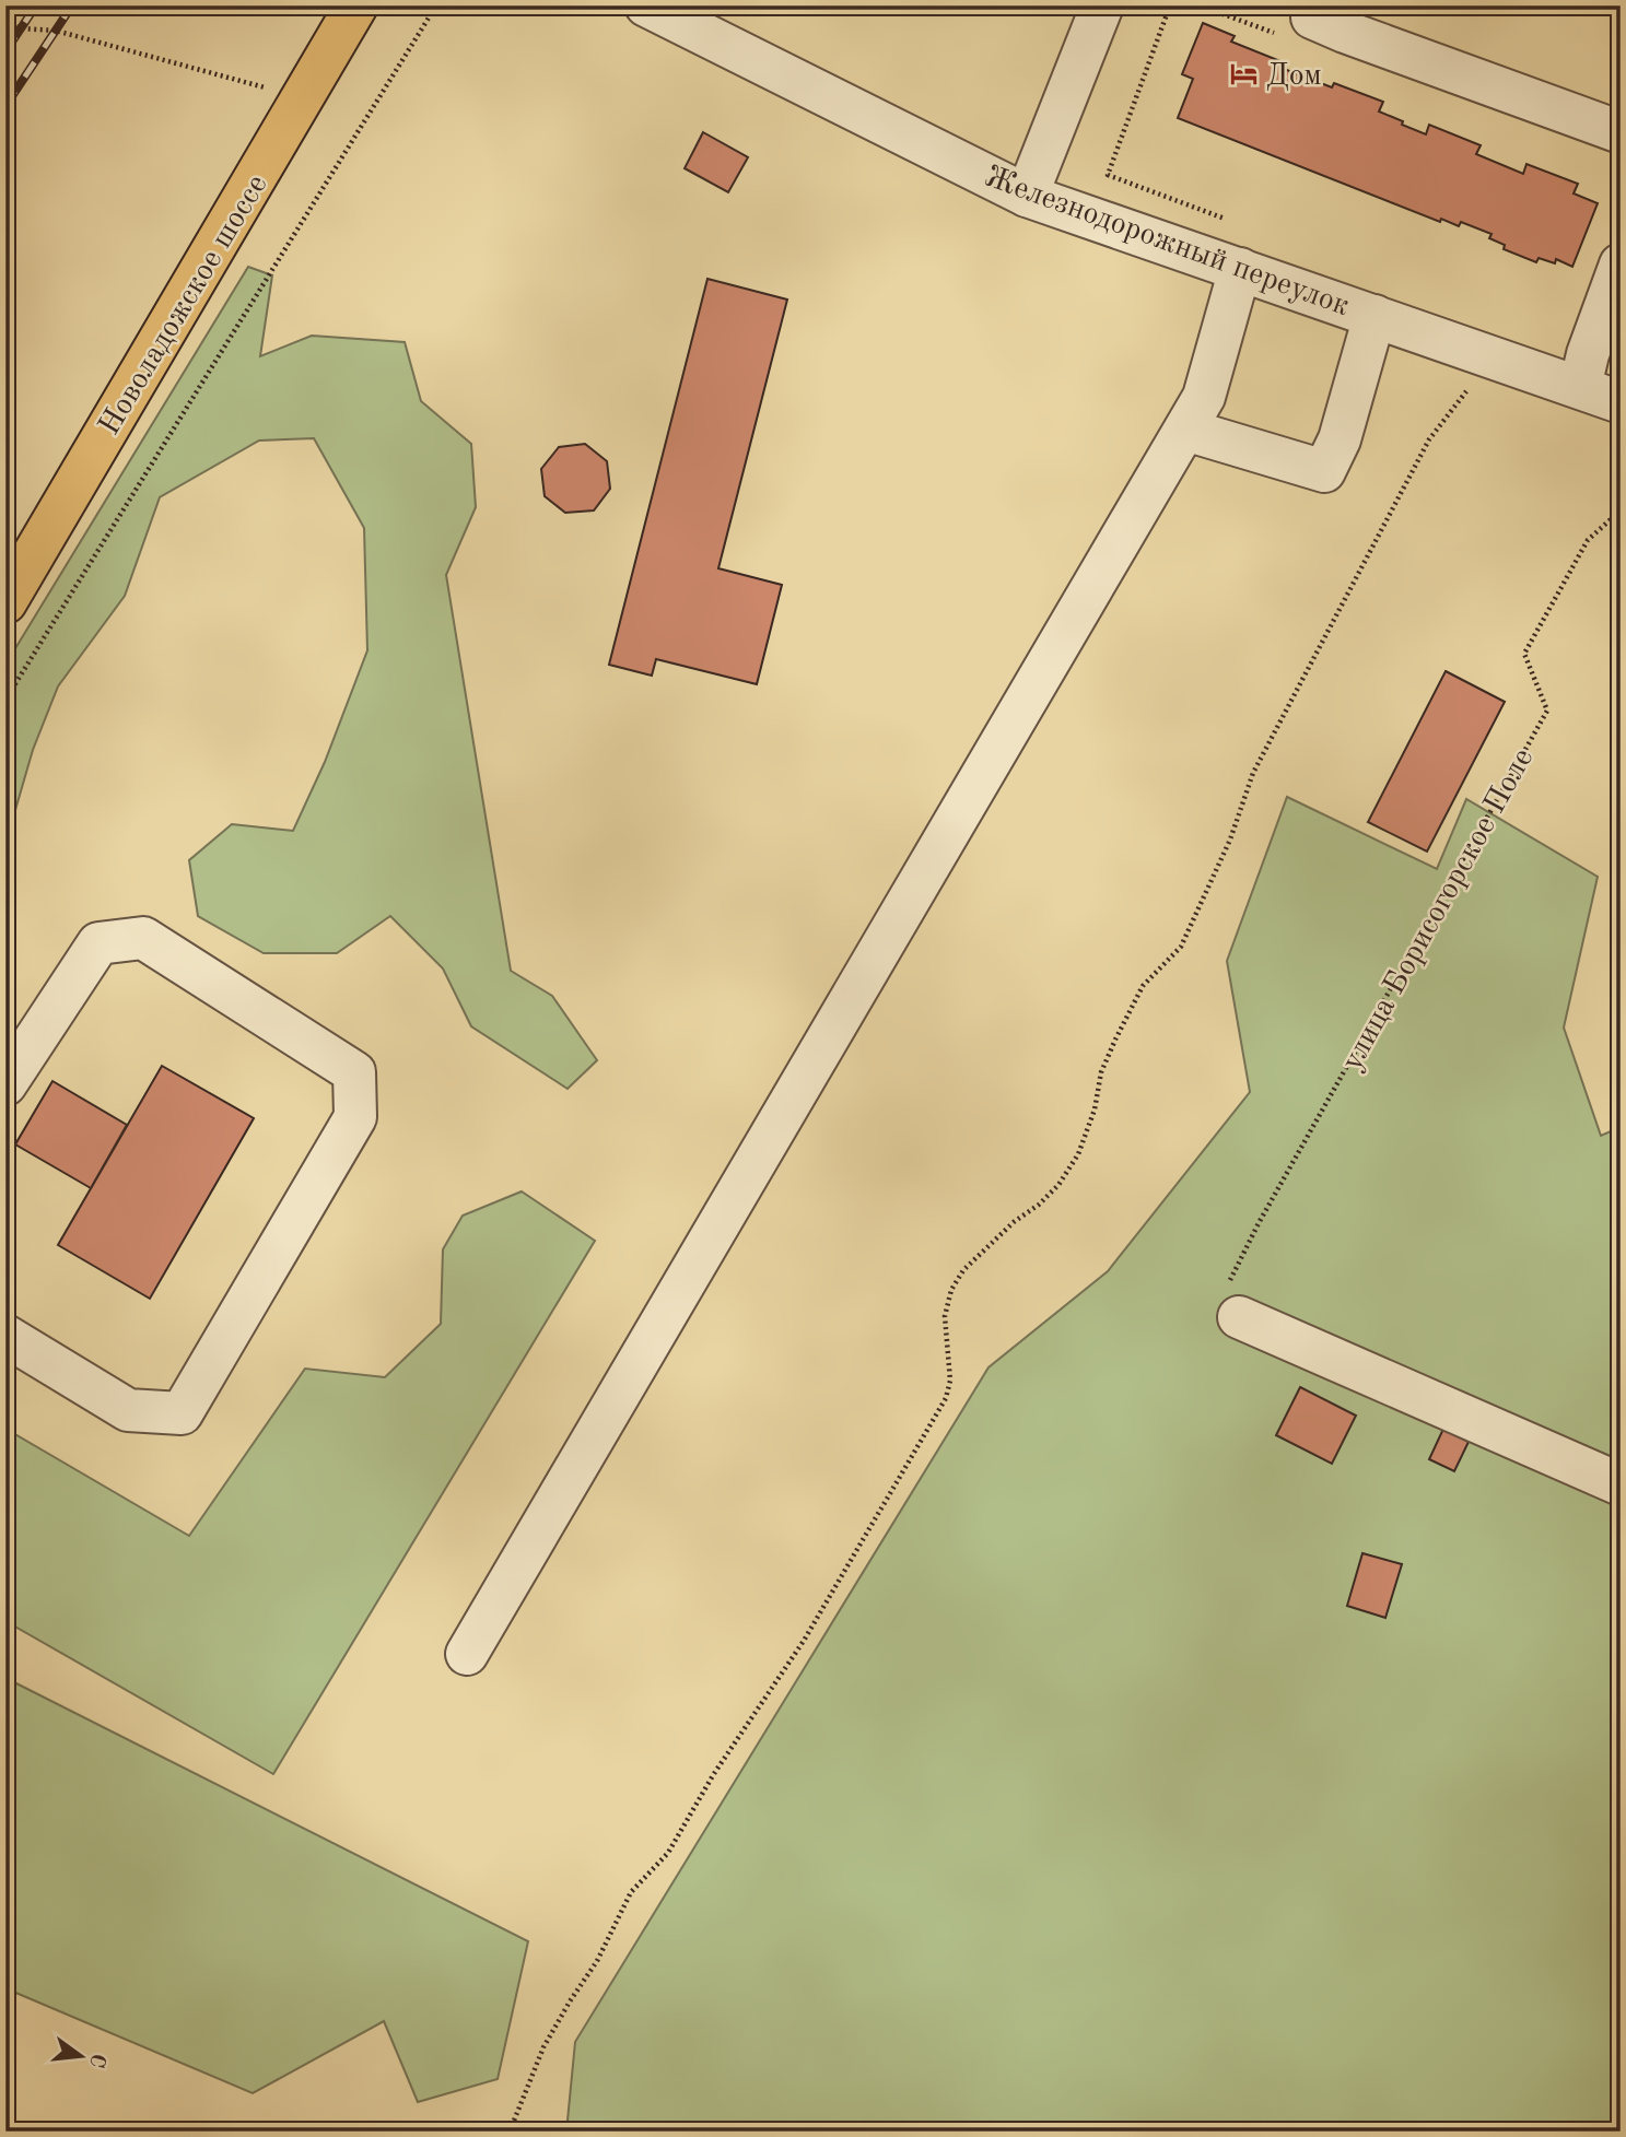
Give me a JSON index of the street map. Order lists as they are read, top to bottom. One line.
{"streets":{"main road":["Новоладожское шоссе"],"street":["Железнодорожный переулок"],"path":["улица Борисогорское Поле"]},"places":{"hotel":["Дом"]},"north":"right"}
